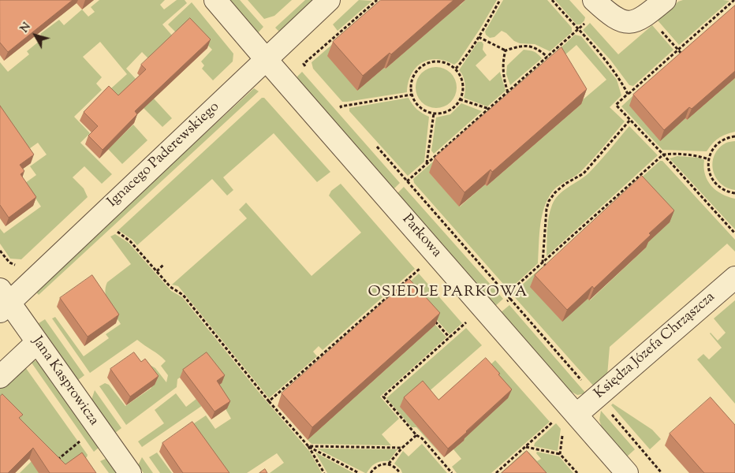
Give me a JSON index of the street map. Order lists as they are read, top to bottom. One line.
{"streets":{"street":["Ignacego Paderewskiego","Parkowa","Księdza Józefa Chrząszcza","Jana Kasprowicza"]},"crossings":[["Ignacego Paderewskiego","Parkowa"],["Ignacego Paderewskiego","Jana Kasprowicza"],["Parkowa","Księdza Józefa Chrząszcza"]],"districts":["OSIEDLE PARKOWA"],"north":"top left"}
